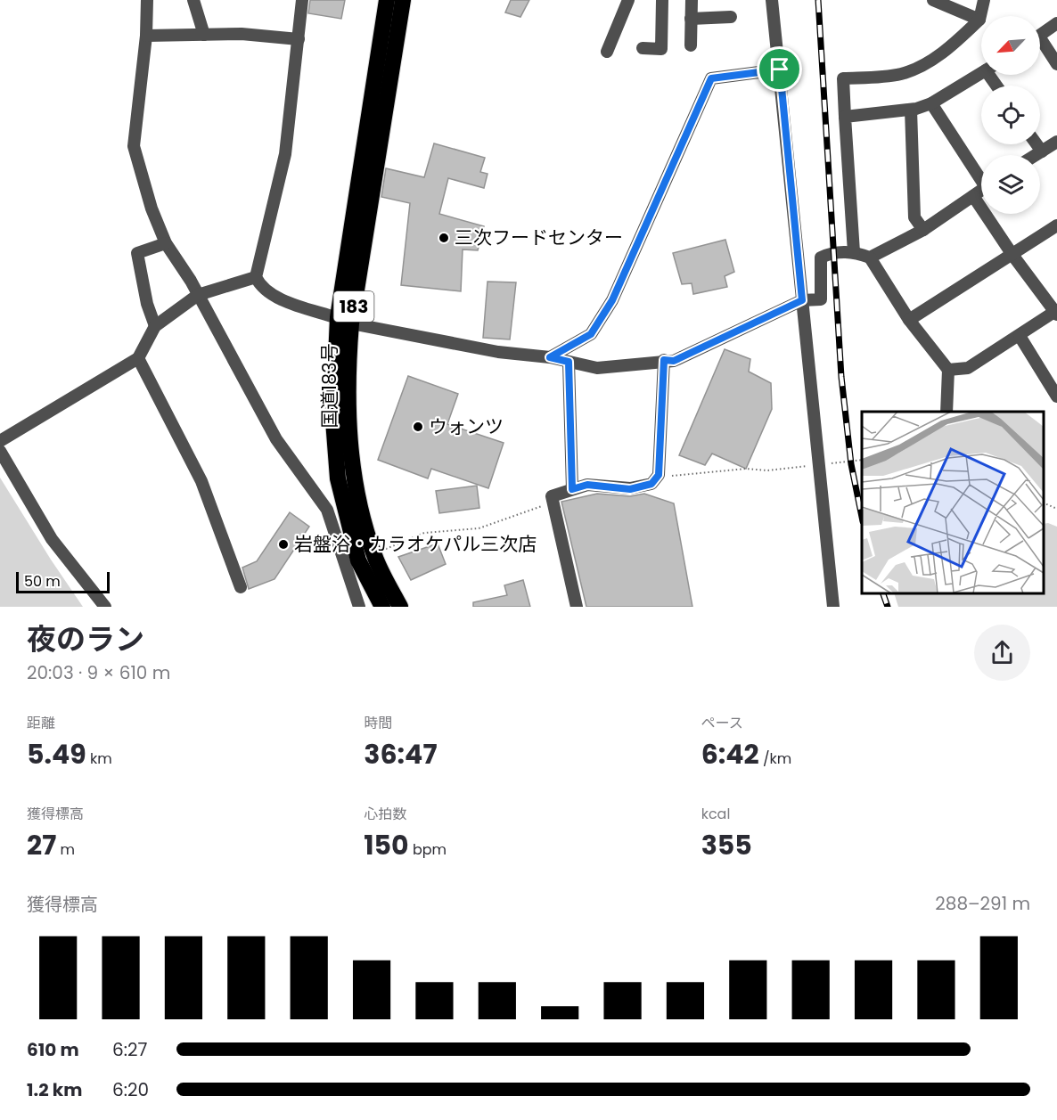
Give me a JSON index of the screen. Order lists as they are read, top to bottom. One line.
{"streets":{"highway":["183","国道183号"]},"places":["三次フードセンター","ウォンツ","岩盤浴・カラオケパル三次店"],"scale_bar":"50 m","north":"bottom left","page":{"scale":"50 m","heading":["夜のラン","20:03 · 9 × 610 m"],"stats":[["距離","5.49 km"],["時間","36:47"],["ペース","6:42 /km"],["獲得標高","27 m"],["心拍数","150 bpm"],["kcal","355"]],"chart":["獲得標高","288–291 m"],"list":[{"name":"610 m","note":"6:27"},{"name":"1.2 km","note":"6:20"}]}}
